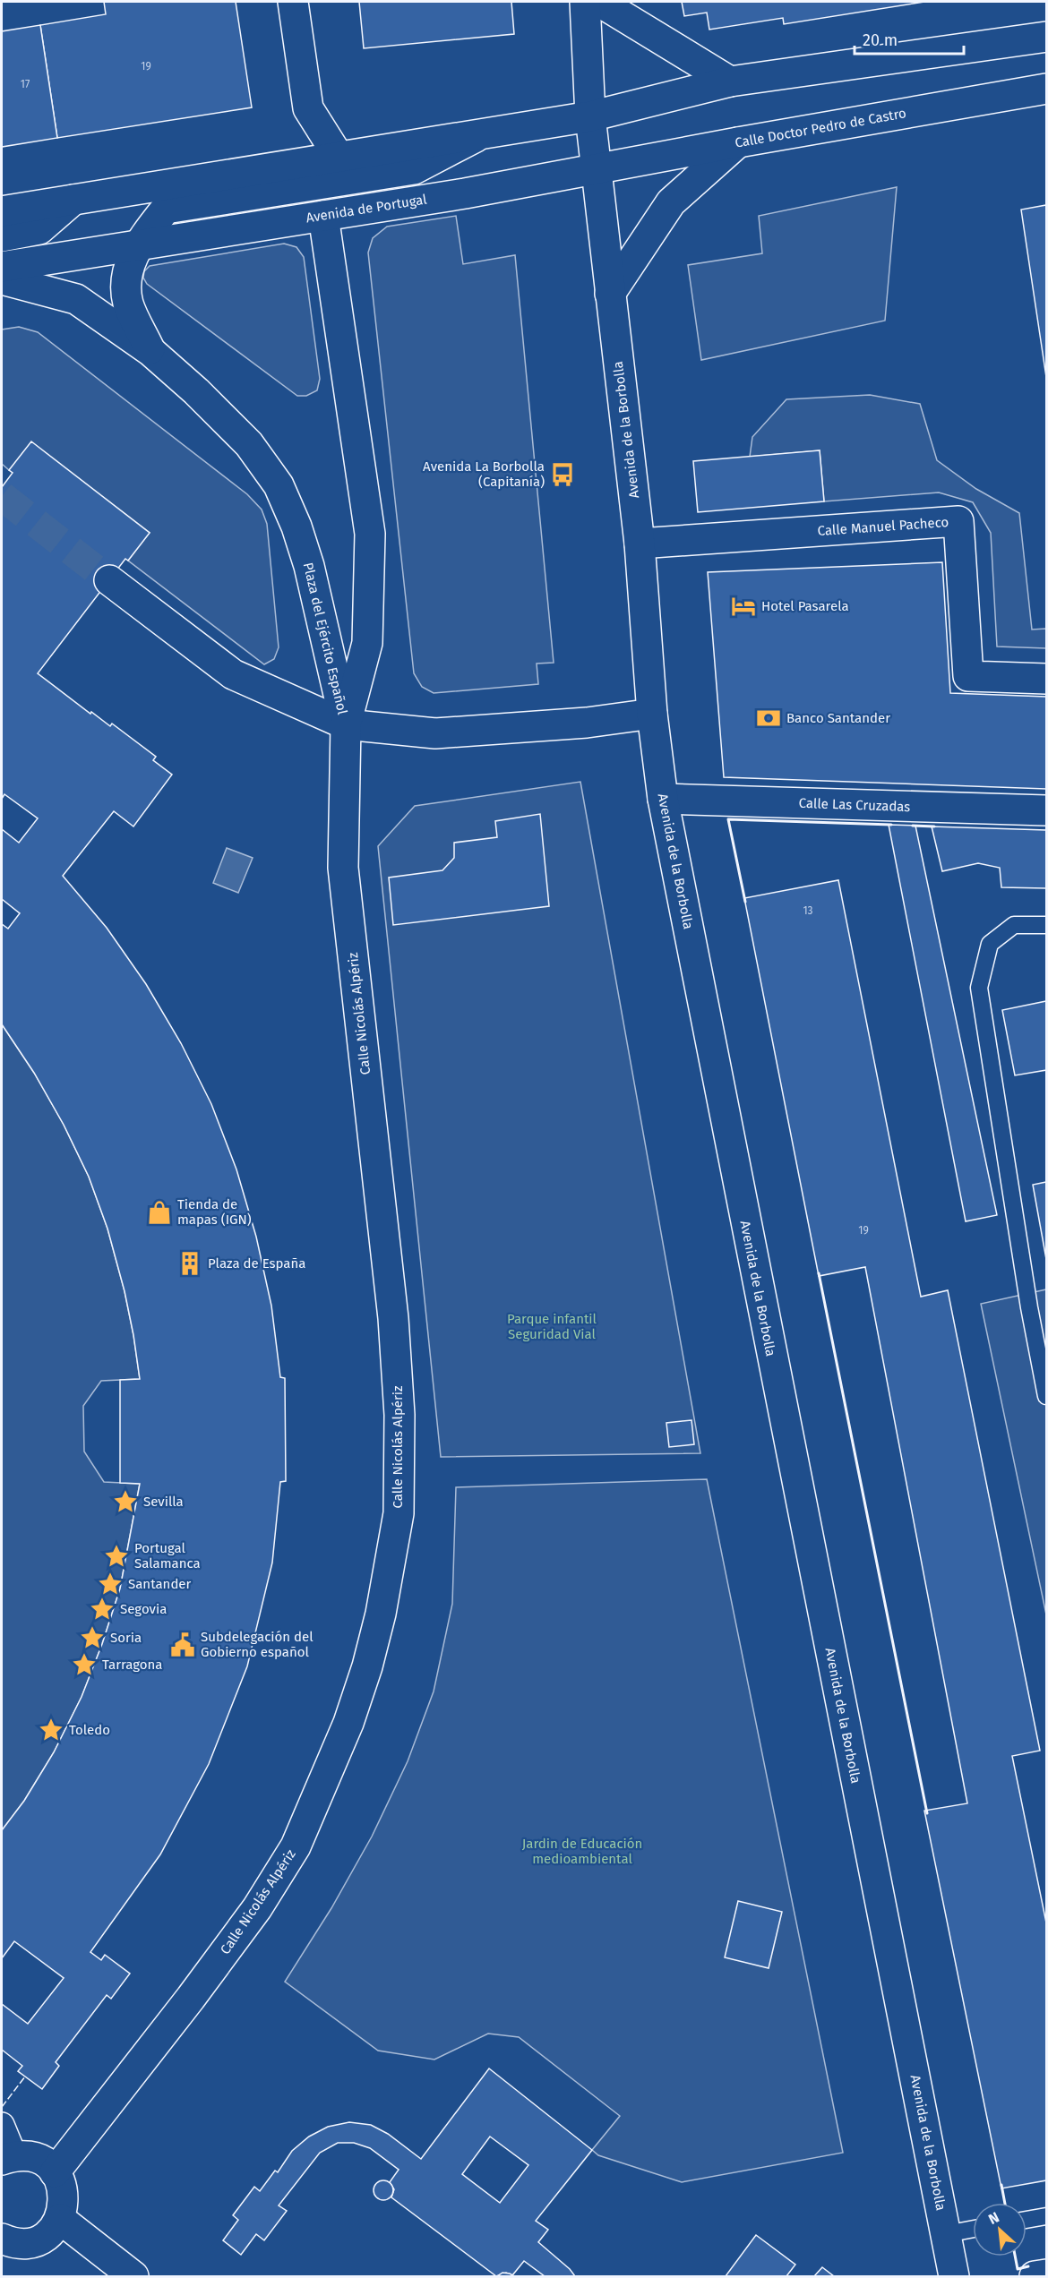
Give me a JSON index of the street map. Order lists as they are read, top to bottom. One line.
{"streets":{"street":["Calle Doctor Pedro de Castro","Avenida de Portugal","Avenida de la Borbolla","Calle Manuel Pacheco","Plaza del Ejército Español","Calle Las Cruzadas","Calle Nicolás Alpériz"]},"crossings":[["Calle Doctor Pedro de Castro","Avenida de Portugal"],["Calle Doctor Pedro de Castro","Avenida de la Borbolla"],["Avenida de Portugal","Avenida de la Borbolla"],["Avenida de Portugal","Plaza del Ejército Español"],["Avenida de la Borbolla","Calle Manuel Pacheco"],["Avenida de la Borbolla","Calle Las Cruzadas"],["Plaza del Ejército Español","Calle Nicolás Alpériz"]],"parks":["Parque infantil Seguridad Vial","Jardin de Educación medioambiental"],"places":{"bus stop":["Avenida La Borbolla (Capitanía)"],"hotel":["Hotel Pasarela"],"bank":["Banco Santander"],"shop":["Tienda de mapas (IGN)"],"building":["Plaza de España"],"place":["Sevilla","Portugal Salamanca","Santander","Segovia","Soria","Tarragona","Toledo"],"public building":["Subdelegación del Gobierno español"]},"house_numbers":["19","17","13","19"],"scale_bar":"20 m","north":"top left"}
